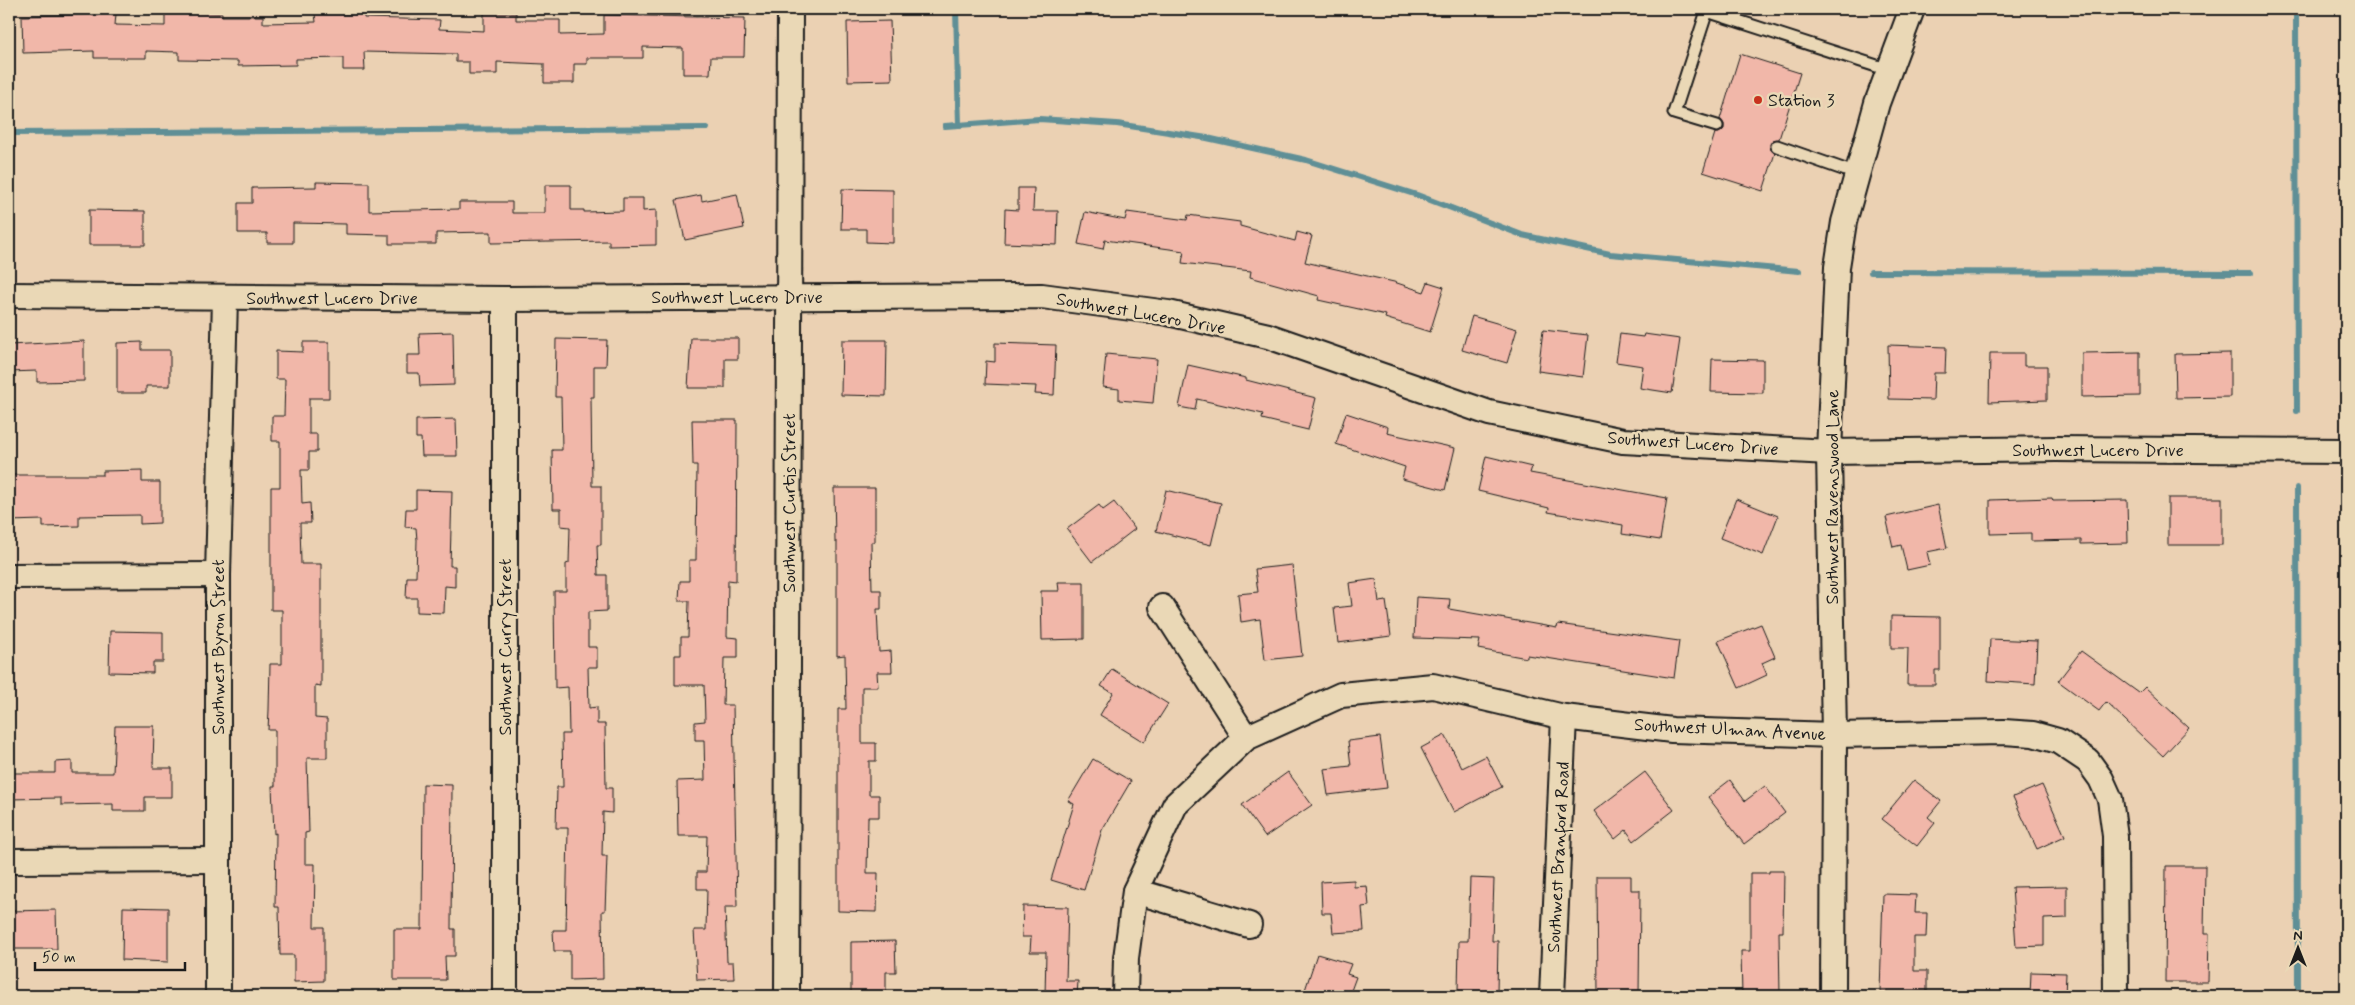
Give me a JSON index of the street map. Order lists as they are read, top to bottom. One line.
{"streets":{"street":["Southwest Lucero Drive","Southwest Ravenswood Lane","Southwest Curtis Street","Southwest Byron Street","Southwest Curry Street","Southwest Ulman Avenue","Southwest Branford Road"]},"crossings":[["Southwest Lucero Drive","Southwest Ravenswood Lane"],["Southwest Lucero Drive","Southwest Curtis Street"],["Southwest Lucero Drive","Southwest Byron Street"],["Southwest Lucero Drive","Southwest Curry Street"],["Southwest Ravenswood Lane","Southwest Ulman Avenue"],["Southwest Ulman Avenue","Southwest Branford Road"]],"places":["Station 3"],"scale_bar":"50 m","north":"top"}
